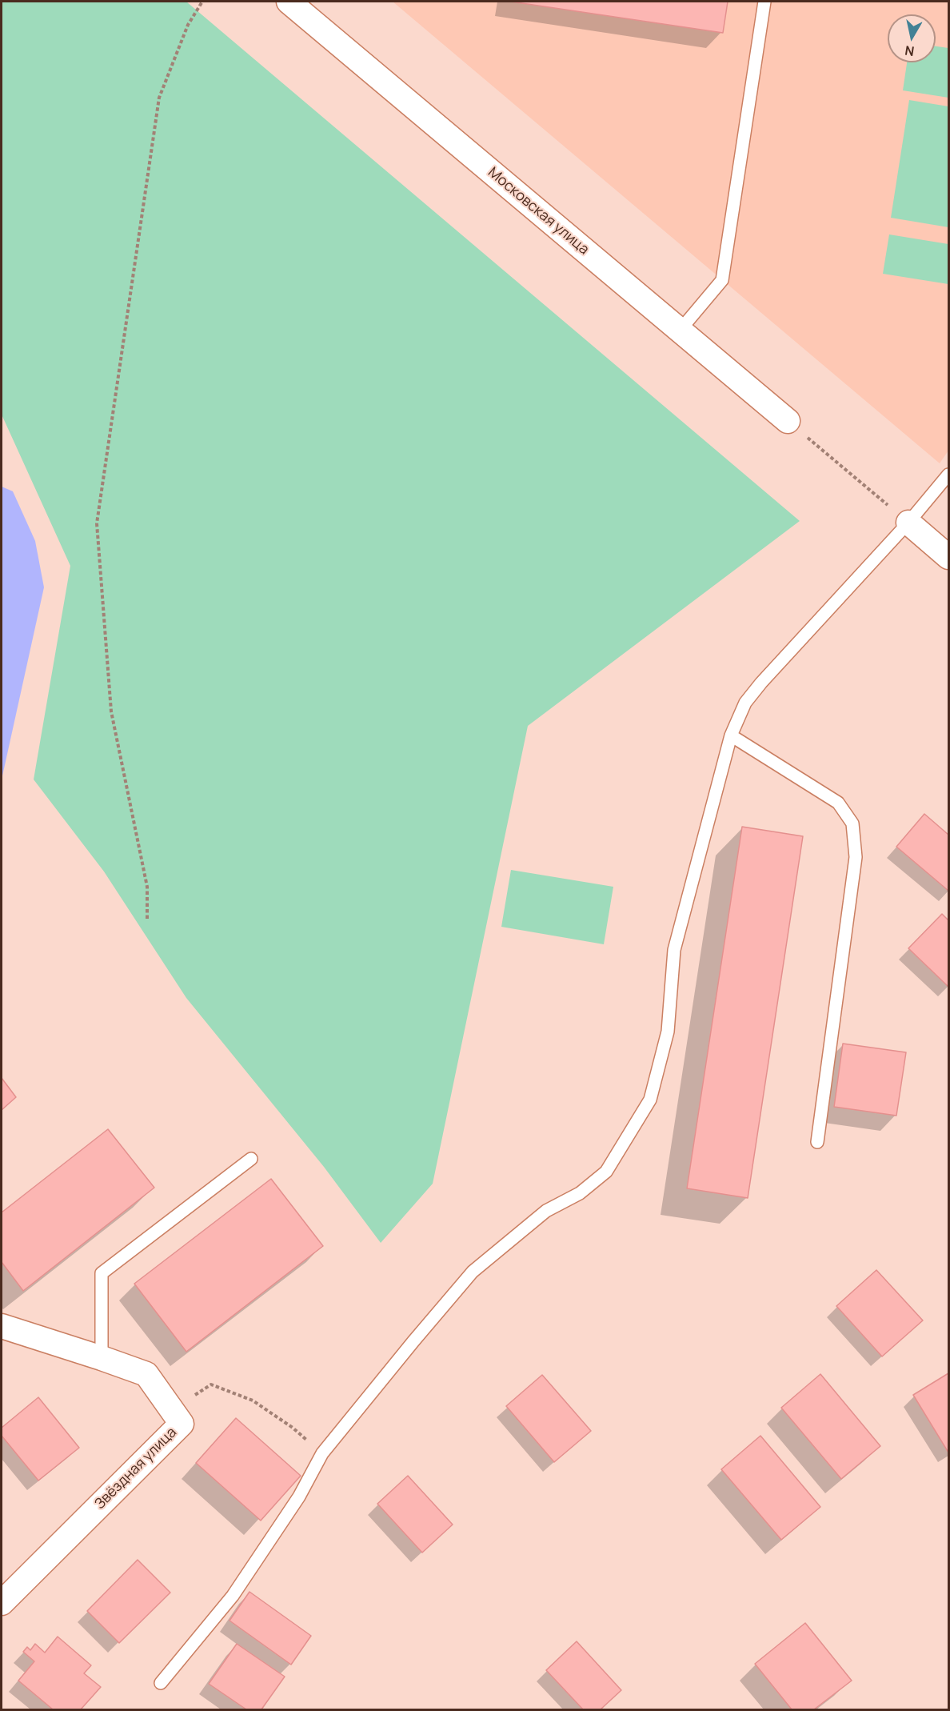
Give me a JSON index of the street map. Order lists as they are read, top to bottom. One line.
{"streets":{"street":["Московская улица","Звёздная улица"]},"north":"bottom"}
